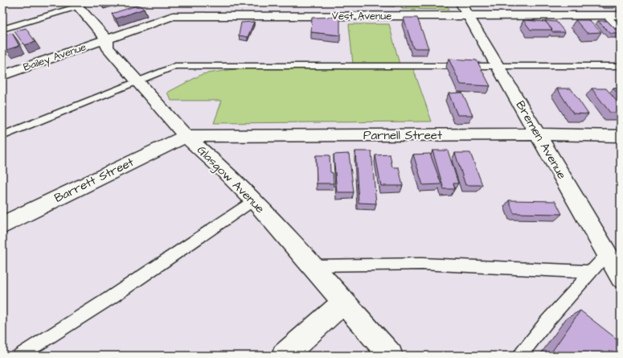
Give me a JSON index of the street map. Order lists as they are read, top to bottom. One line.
{"streets":{"street":["Vest Avenue","Bailey Avenue","Parnell Street","Bremen Avenue","Glasgow Avenue","Barrett Street"]},"crossings":[["Vest Avenue","Bailey Avenue"],["Vest Avenue","Bremen Avenue"],["Vest Avenue","Glasgow Avenue"],["Bailey Avenue","Glasgow Avenue"],["Parnell Street","Bremen Avenue"],["Parnell Street","Glasgow Avenue"],["Parnell Street","Barrett Street"],["Glasgow Avenue","Barrett Street"]]}
